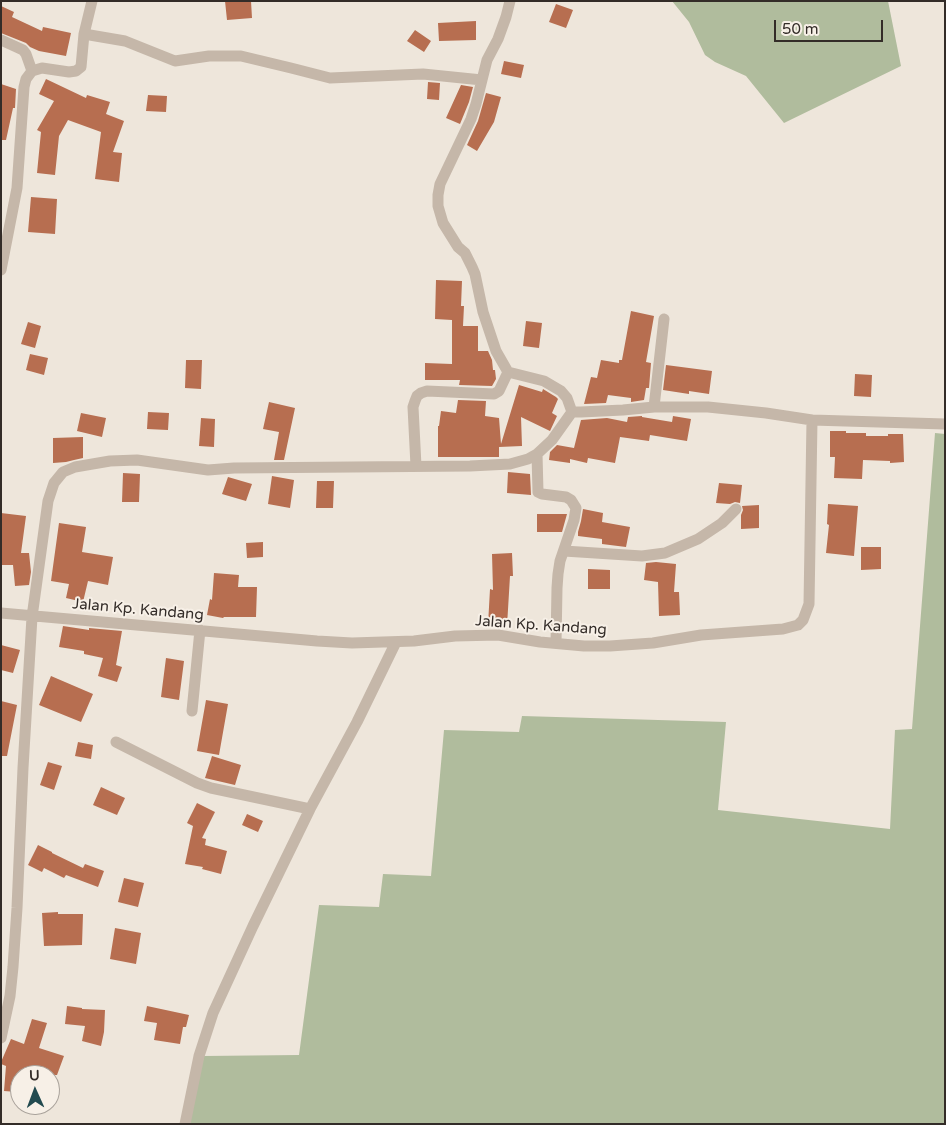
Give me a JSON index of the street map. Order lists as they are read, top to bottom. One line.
{"streets":{"street":["Jalan Kp. Kandang"]},"scale_bar":"50 m","north":"top"}
